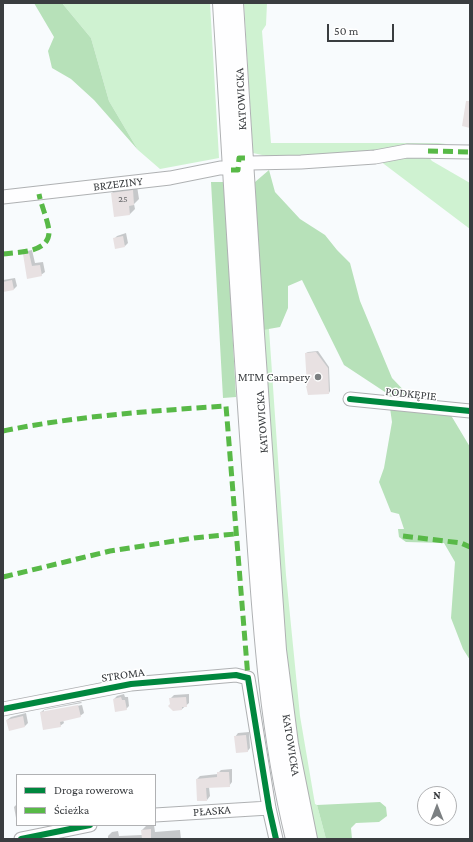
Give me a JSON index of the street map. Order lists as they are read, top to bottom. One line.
{"streets":{"main road":["KATOWICKA"],"street":["BRZEZINY","PODKĘPIE","STROMA","PŁASKA"]},"crossings":[["KATOWICKA","BRZEZINY"],["STROMA","PŁASKA"]],"places":["MTM Campery"],"house_numbers":["25"],"legend":["Droga rowerowa","Ścieżka"],"scale_bar":"50 m","north":"top"}
